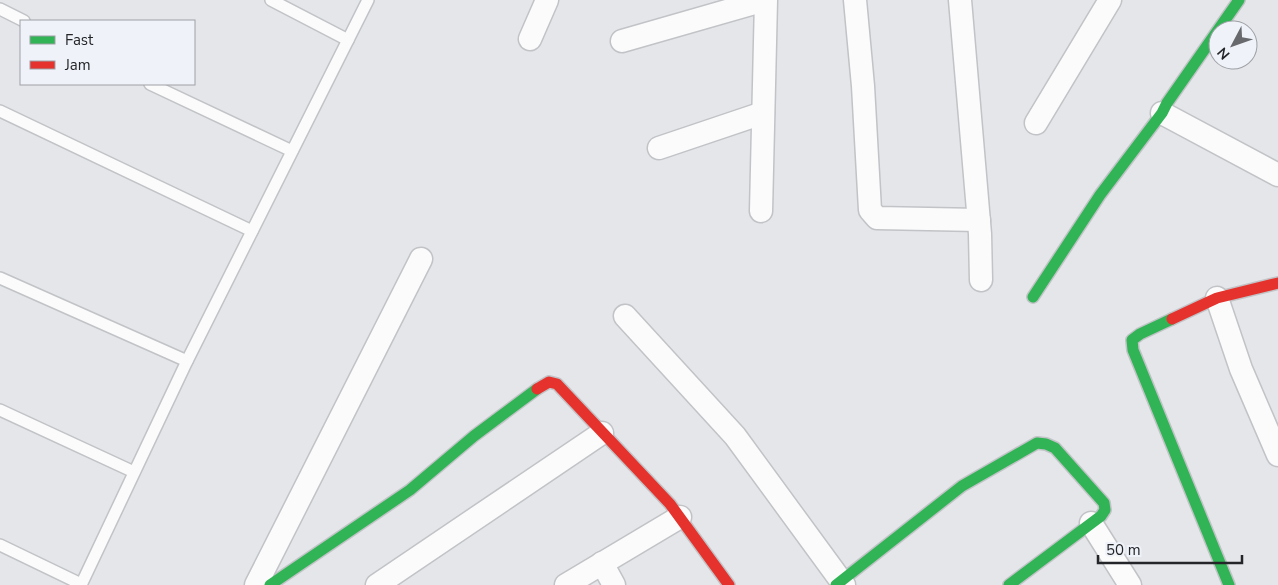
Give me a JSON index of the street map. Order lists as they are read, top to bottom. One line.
{"legend":["Fast","Jam"],"scale_bar":"50 m","north":"bottom left"}
